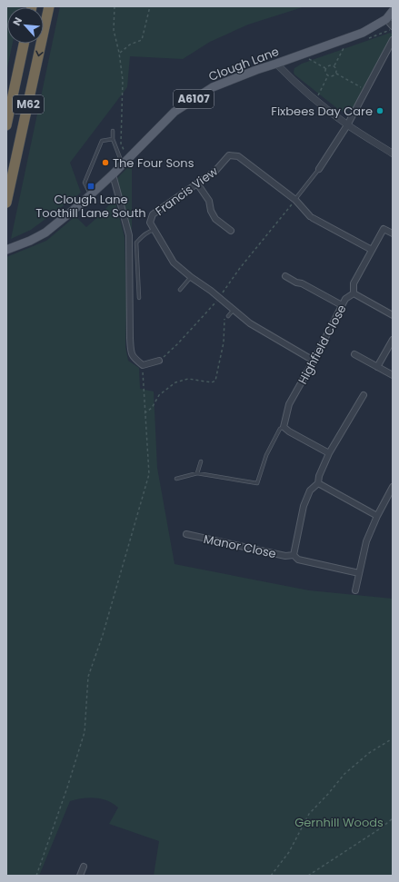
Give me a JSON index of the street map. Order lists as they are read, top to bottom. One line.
{"streets":{"highway":["M62"],"main road":["Clough Lane","A6107"],"street":["Francis View","Highfield Close","Manor Close"]},"crossings":[["Clough Lane","A6107"],["Francis View","Highfield Close"]],"parks":["Gernhill Woods"],"places":{"other":["Fixbees Day Care","The Four Sons"],"transit":["Clough Lane Toothill Lane South"]},"north":"top left"}
